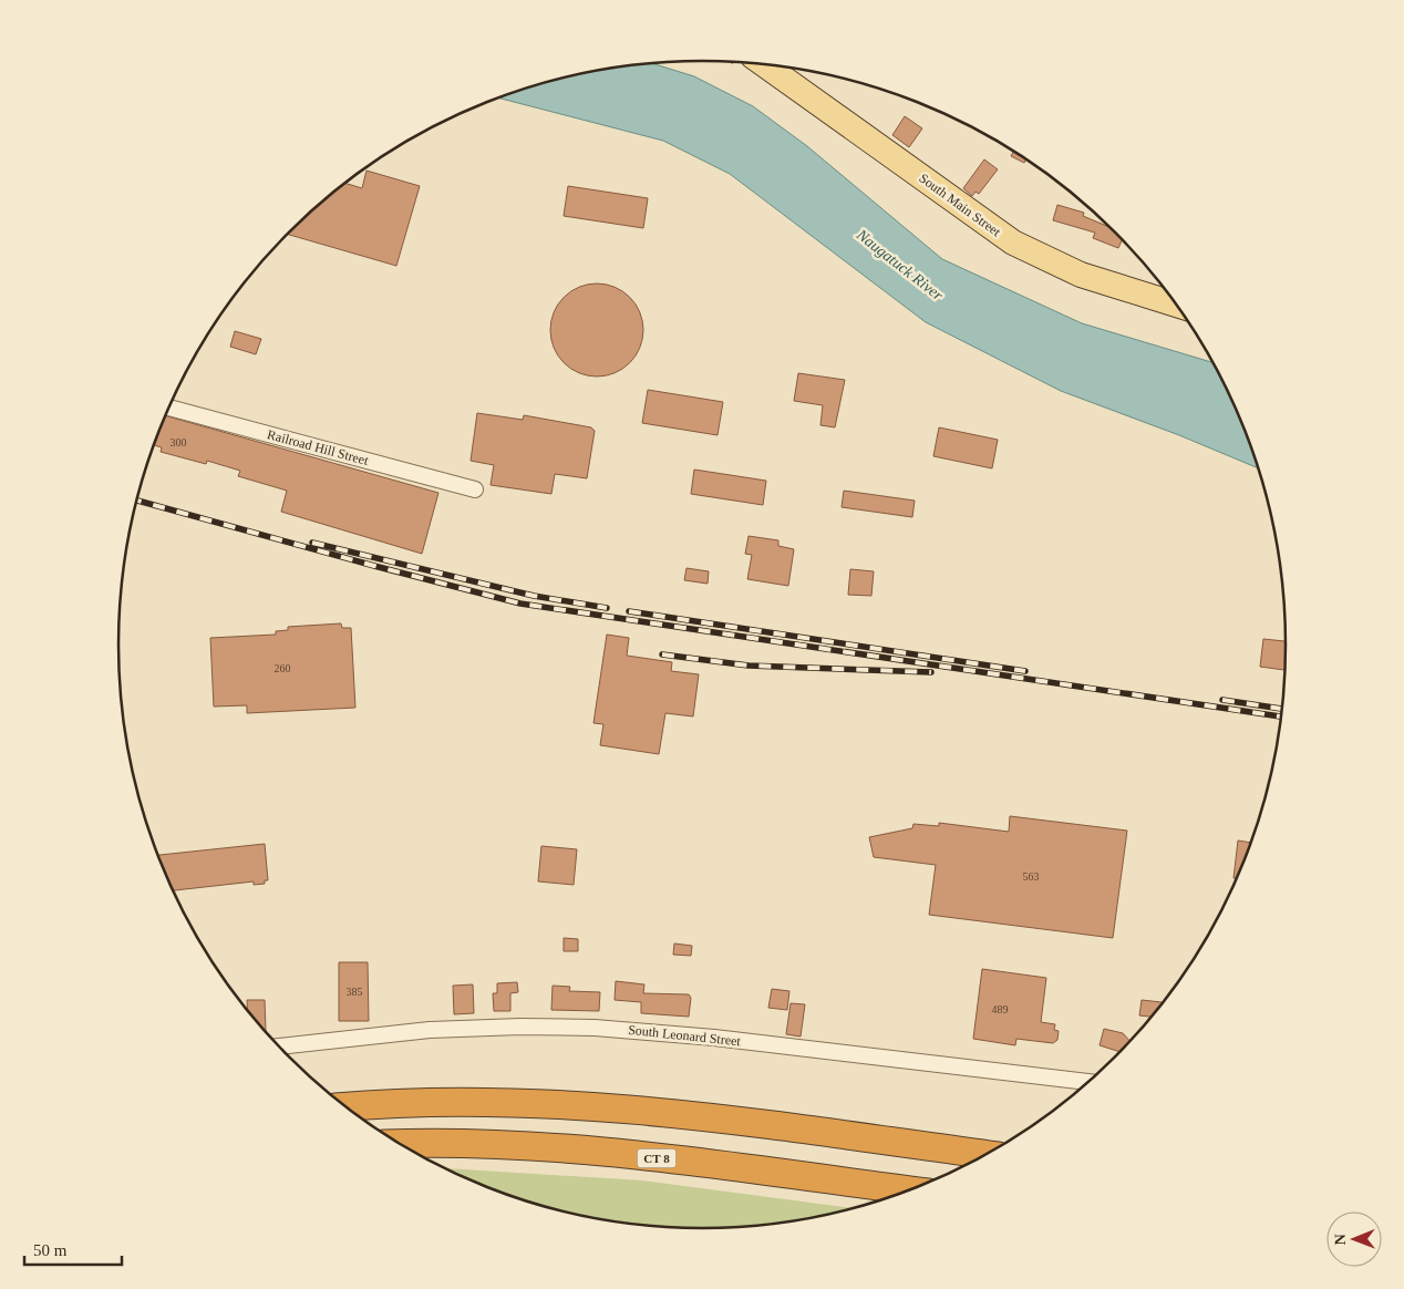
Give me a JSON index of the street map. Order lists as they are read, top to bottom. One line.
{"streets":{"highway":["CT 8"],"main road":["South Main Street"],"street":["Railroad Hill Street","South Leonard Street"]},"water":["Naugatuck River"],"house_numbers":["300","260","563","385","489"],"scale_bar":"50 m","north":"left"}
